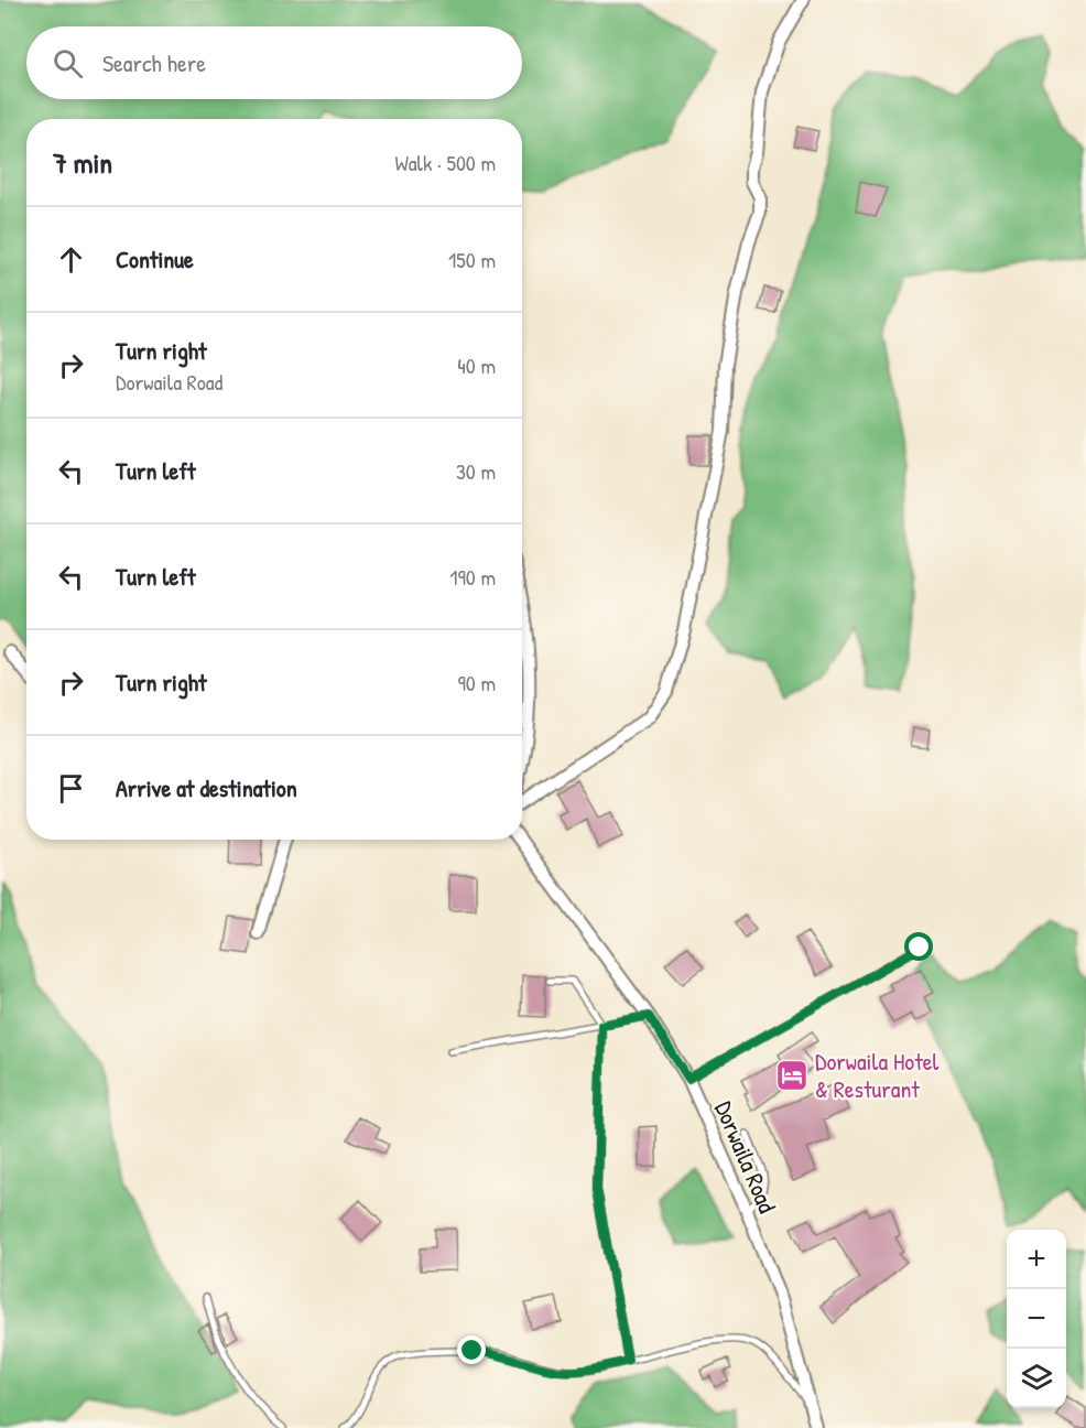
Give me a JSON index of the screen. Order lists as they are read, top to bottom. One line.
{"streets":{"street":["Dorwaila Road"]},"places":{"hotel":["Dorwaila Hotel & Resturant"]},"page":{"search":"Search here","heading":["7 min","Walk · 500 m"],"list":[["Continue","150 m"],["Turn right","Dorwaila Road","40 m"],["Turn left","30 m"],["Turn left","190 m"],["Turn right","90 m"],"Arrive at destination"],"map_buttons":["+","−"]}}
